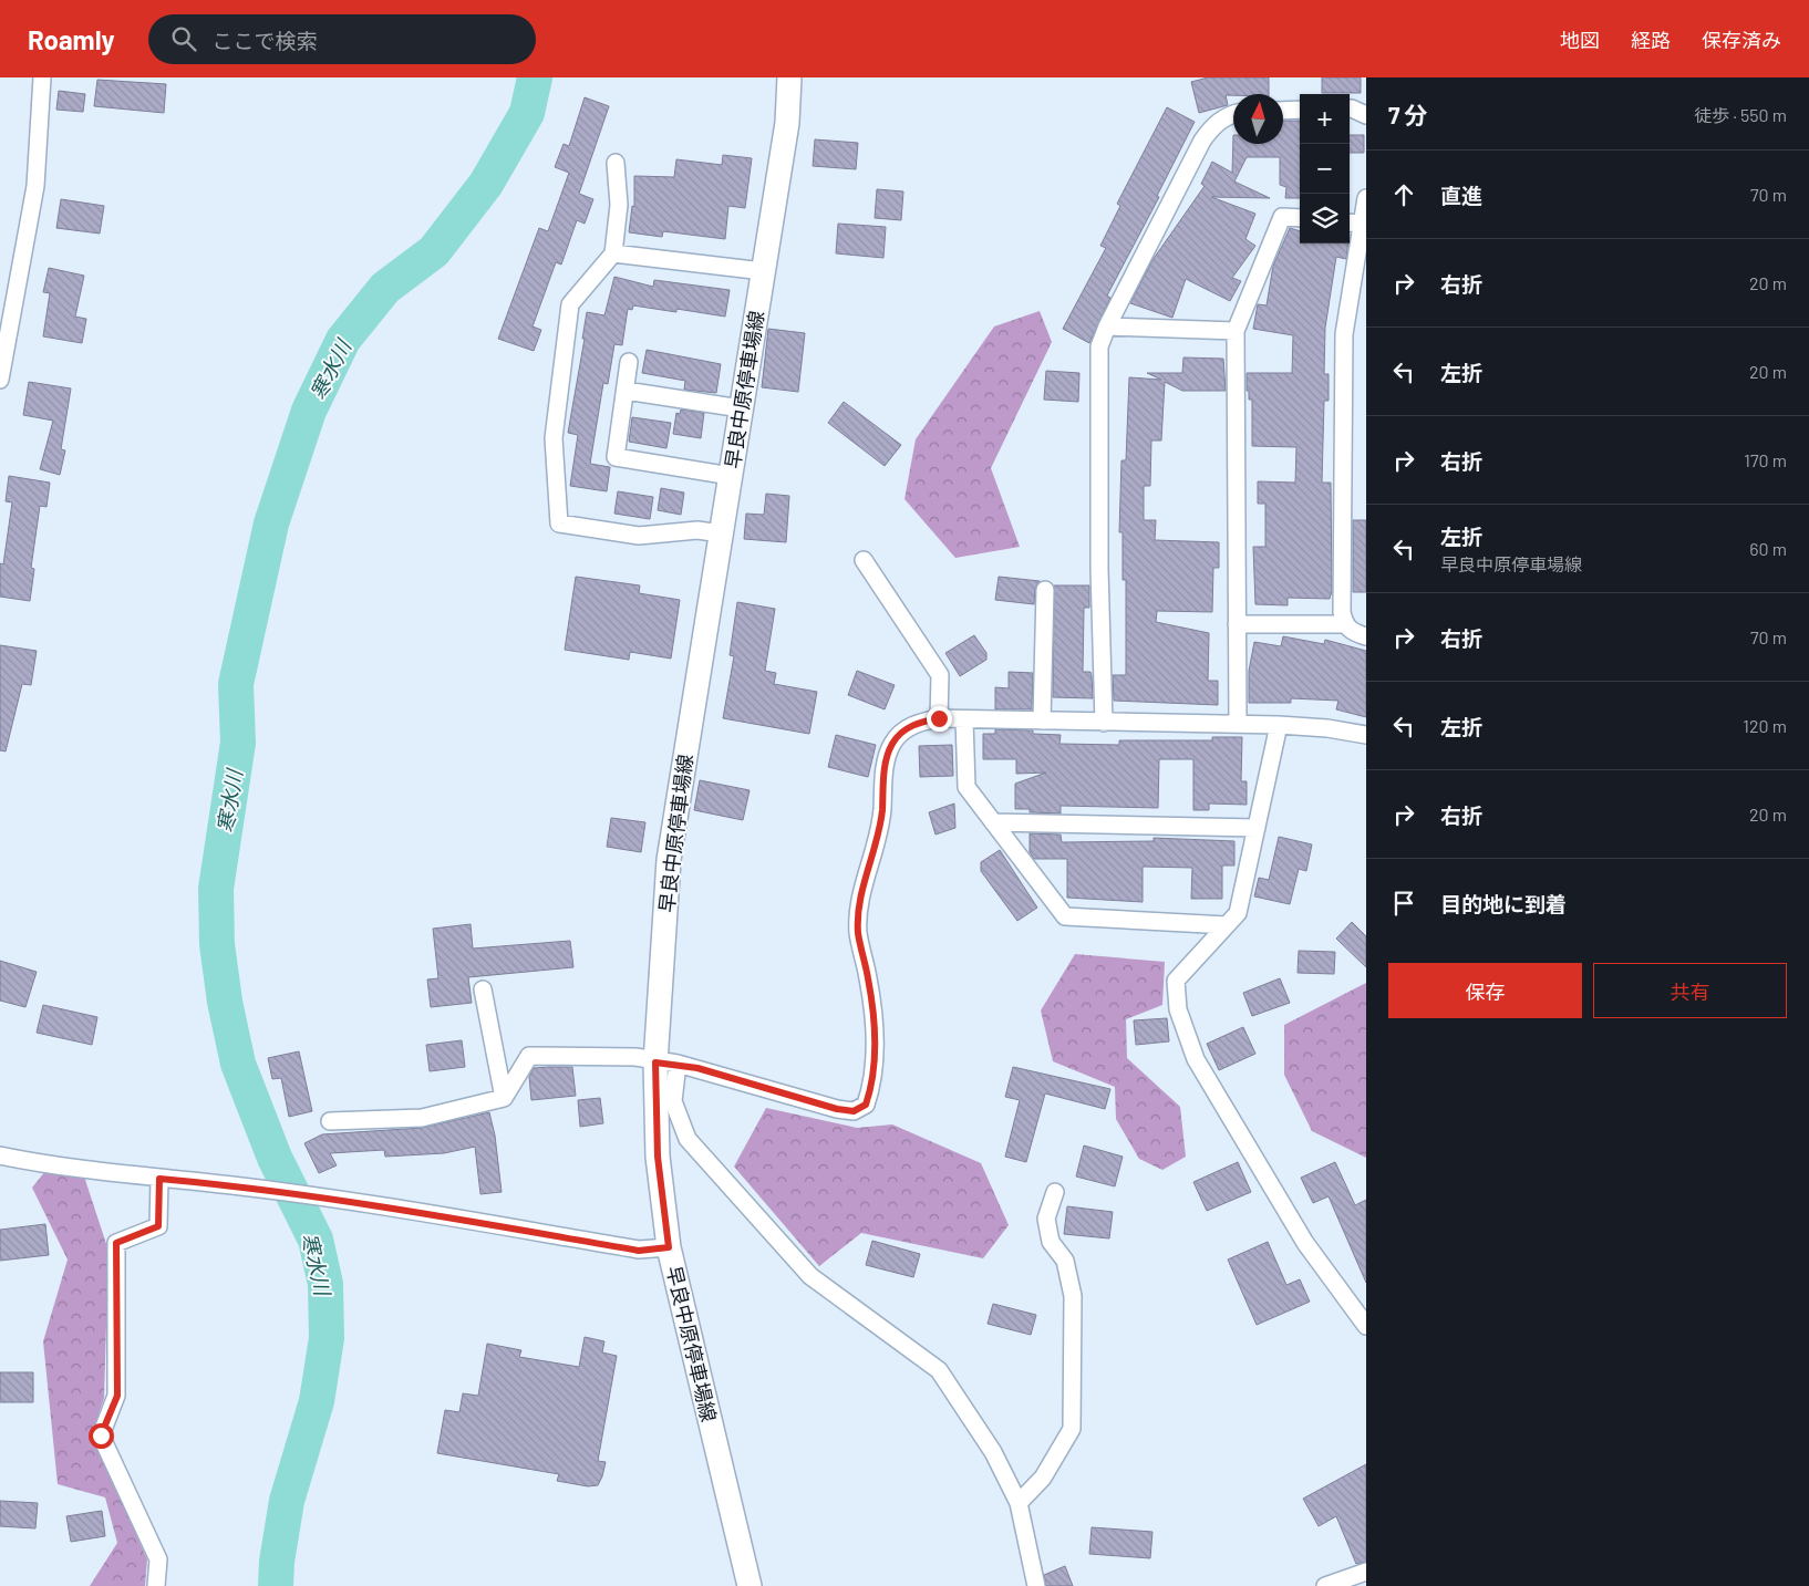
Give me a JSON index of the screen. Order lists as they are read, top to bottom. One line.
{"streets":{"main road":["早良中原停車場線"]},"water":["寒水川"],"north":"top","page":{"header":"Roamly","search":"ここで検索","nav":["地図","経路","保存済み"],"heading":["7 分","徒歩 · 550 m"],"map_buttons":["+","−"],"list":[["直進","70 m"],["右折","20 m"],["左折","20 m"],["右折","170 m"],["左折","早良中原停車場線","60 m"],["右折","70 m"],["左折","120 m"],["右折","20 m"],"目的地に到着"],"buttons":["保存","共有"]}}
